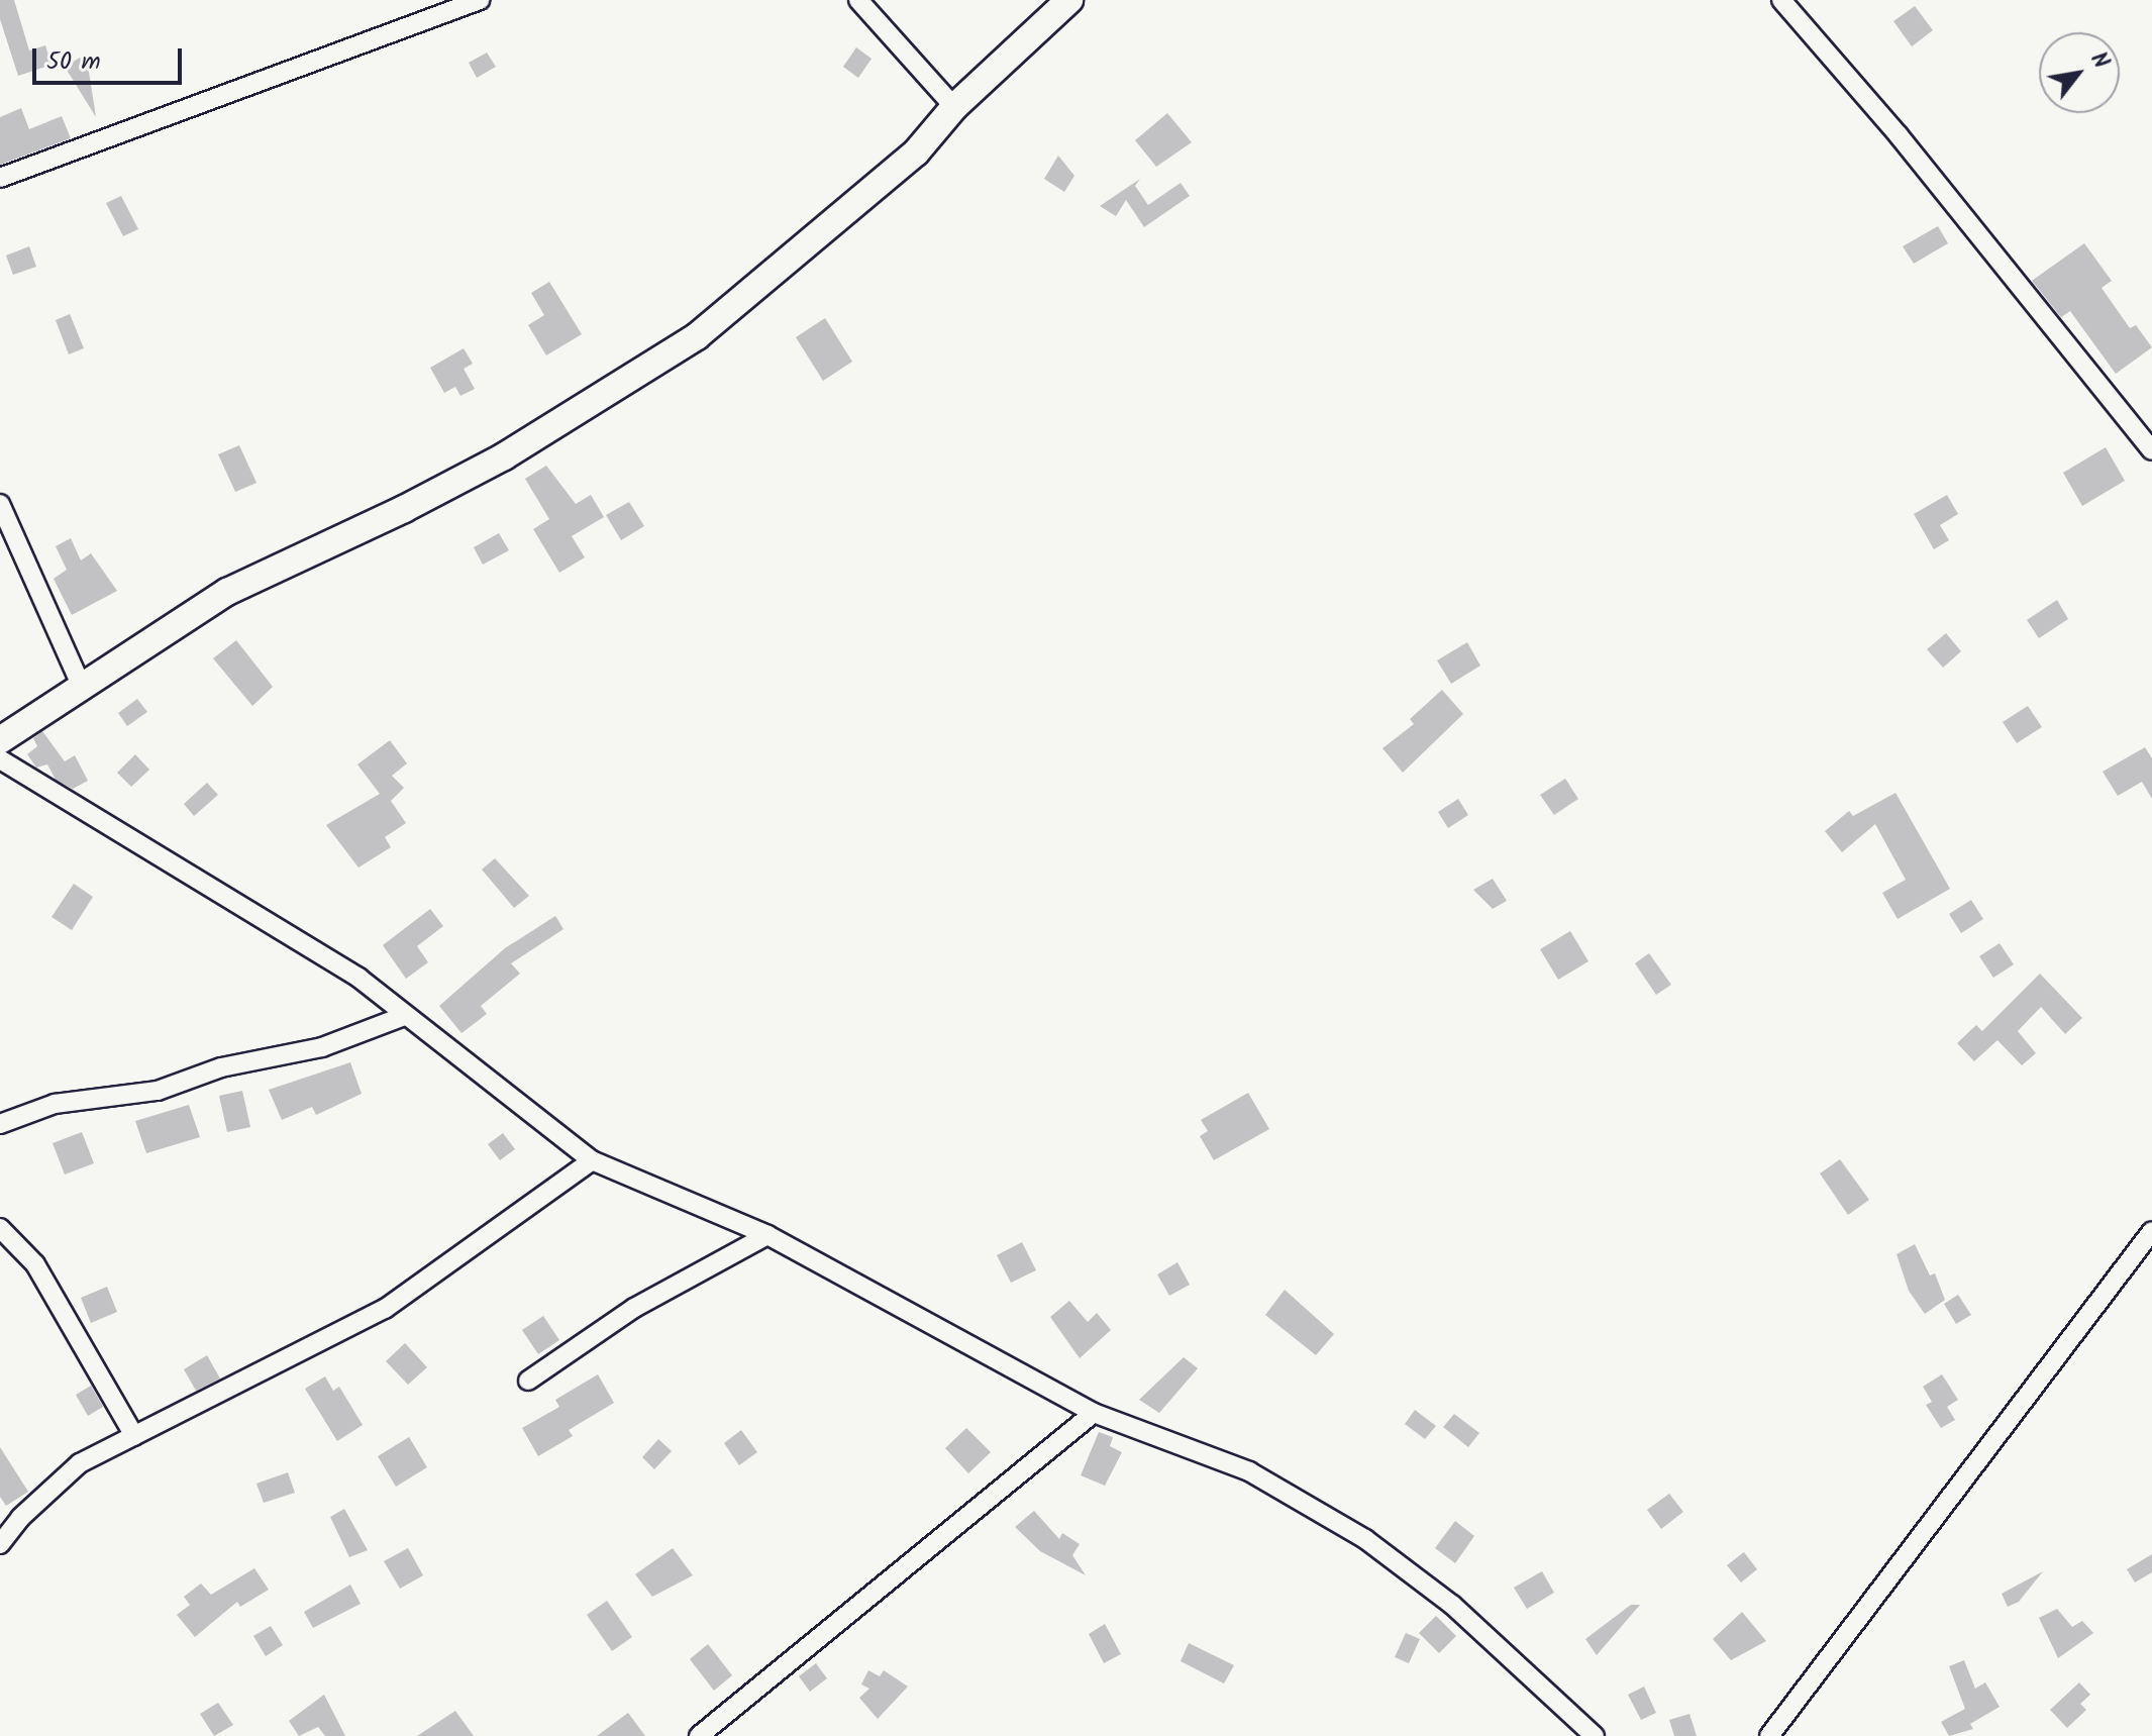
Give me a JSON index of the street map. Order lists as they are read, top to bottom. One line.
{"scale_bar":"50 m","north":"top right"}
